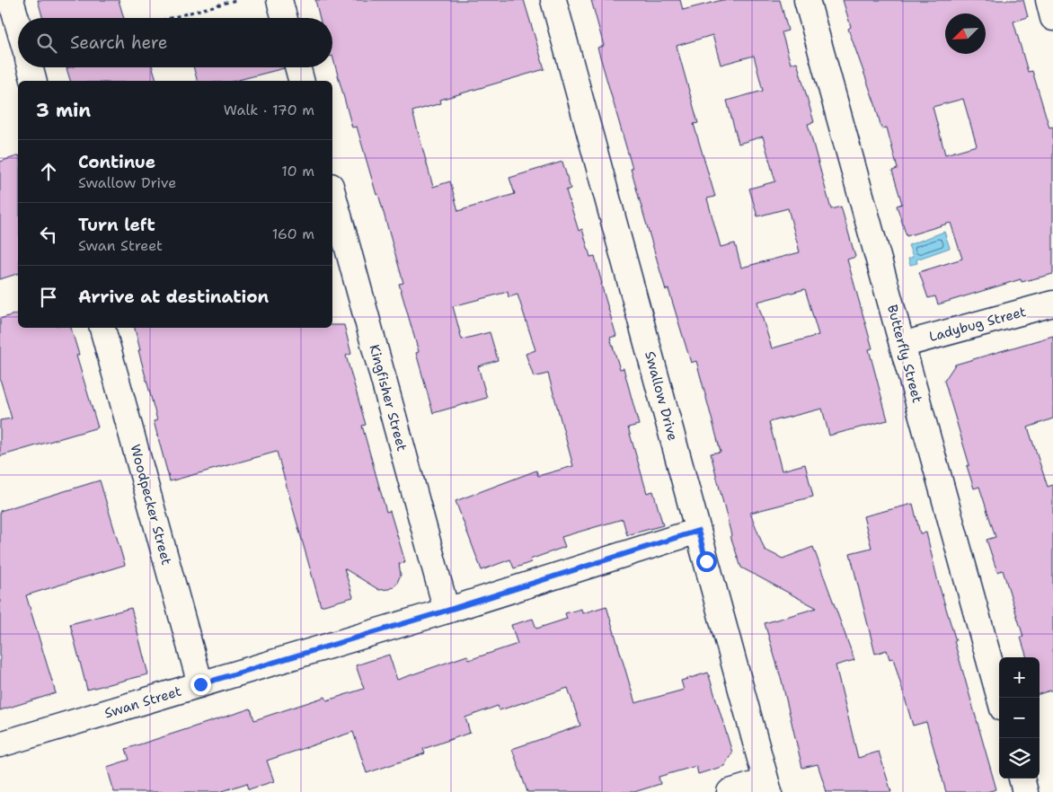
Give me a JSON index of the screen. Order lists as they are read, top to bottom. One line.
{"streets":{"street":["Ladybug Street","Butterfly Street","Swallow Drive","Kingfisher Street","Woodpecker Street","Swan Street"]},"crossings":[["Ladybug Street","Butterfly Street"],["Swallow Drive","Swan Street"],["Kingfisher Street","Swan Street"],["Woodpecker Street","Swan Street"]],"north":"bottom left","page":{"search":"Search here","heading":["3 min","Walk · 170 m"],"list":[["Continue","Swallow Drive","10 m"],["Turn left","Swan Street","160 m"],"Arrive at destination"],"map_buttons":["+","−"]}}
